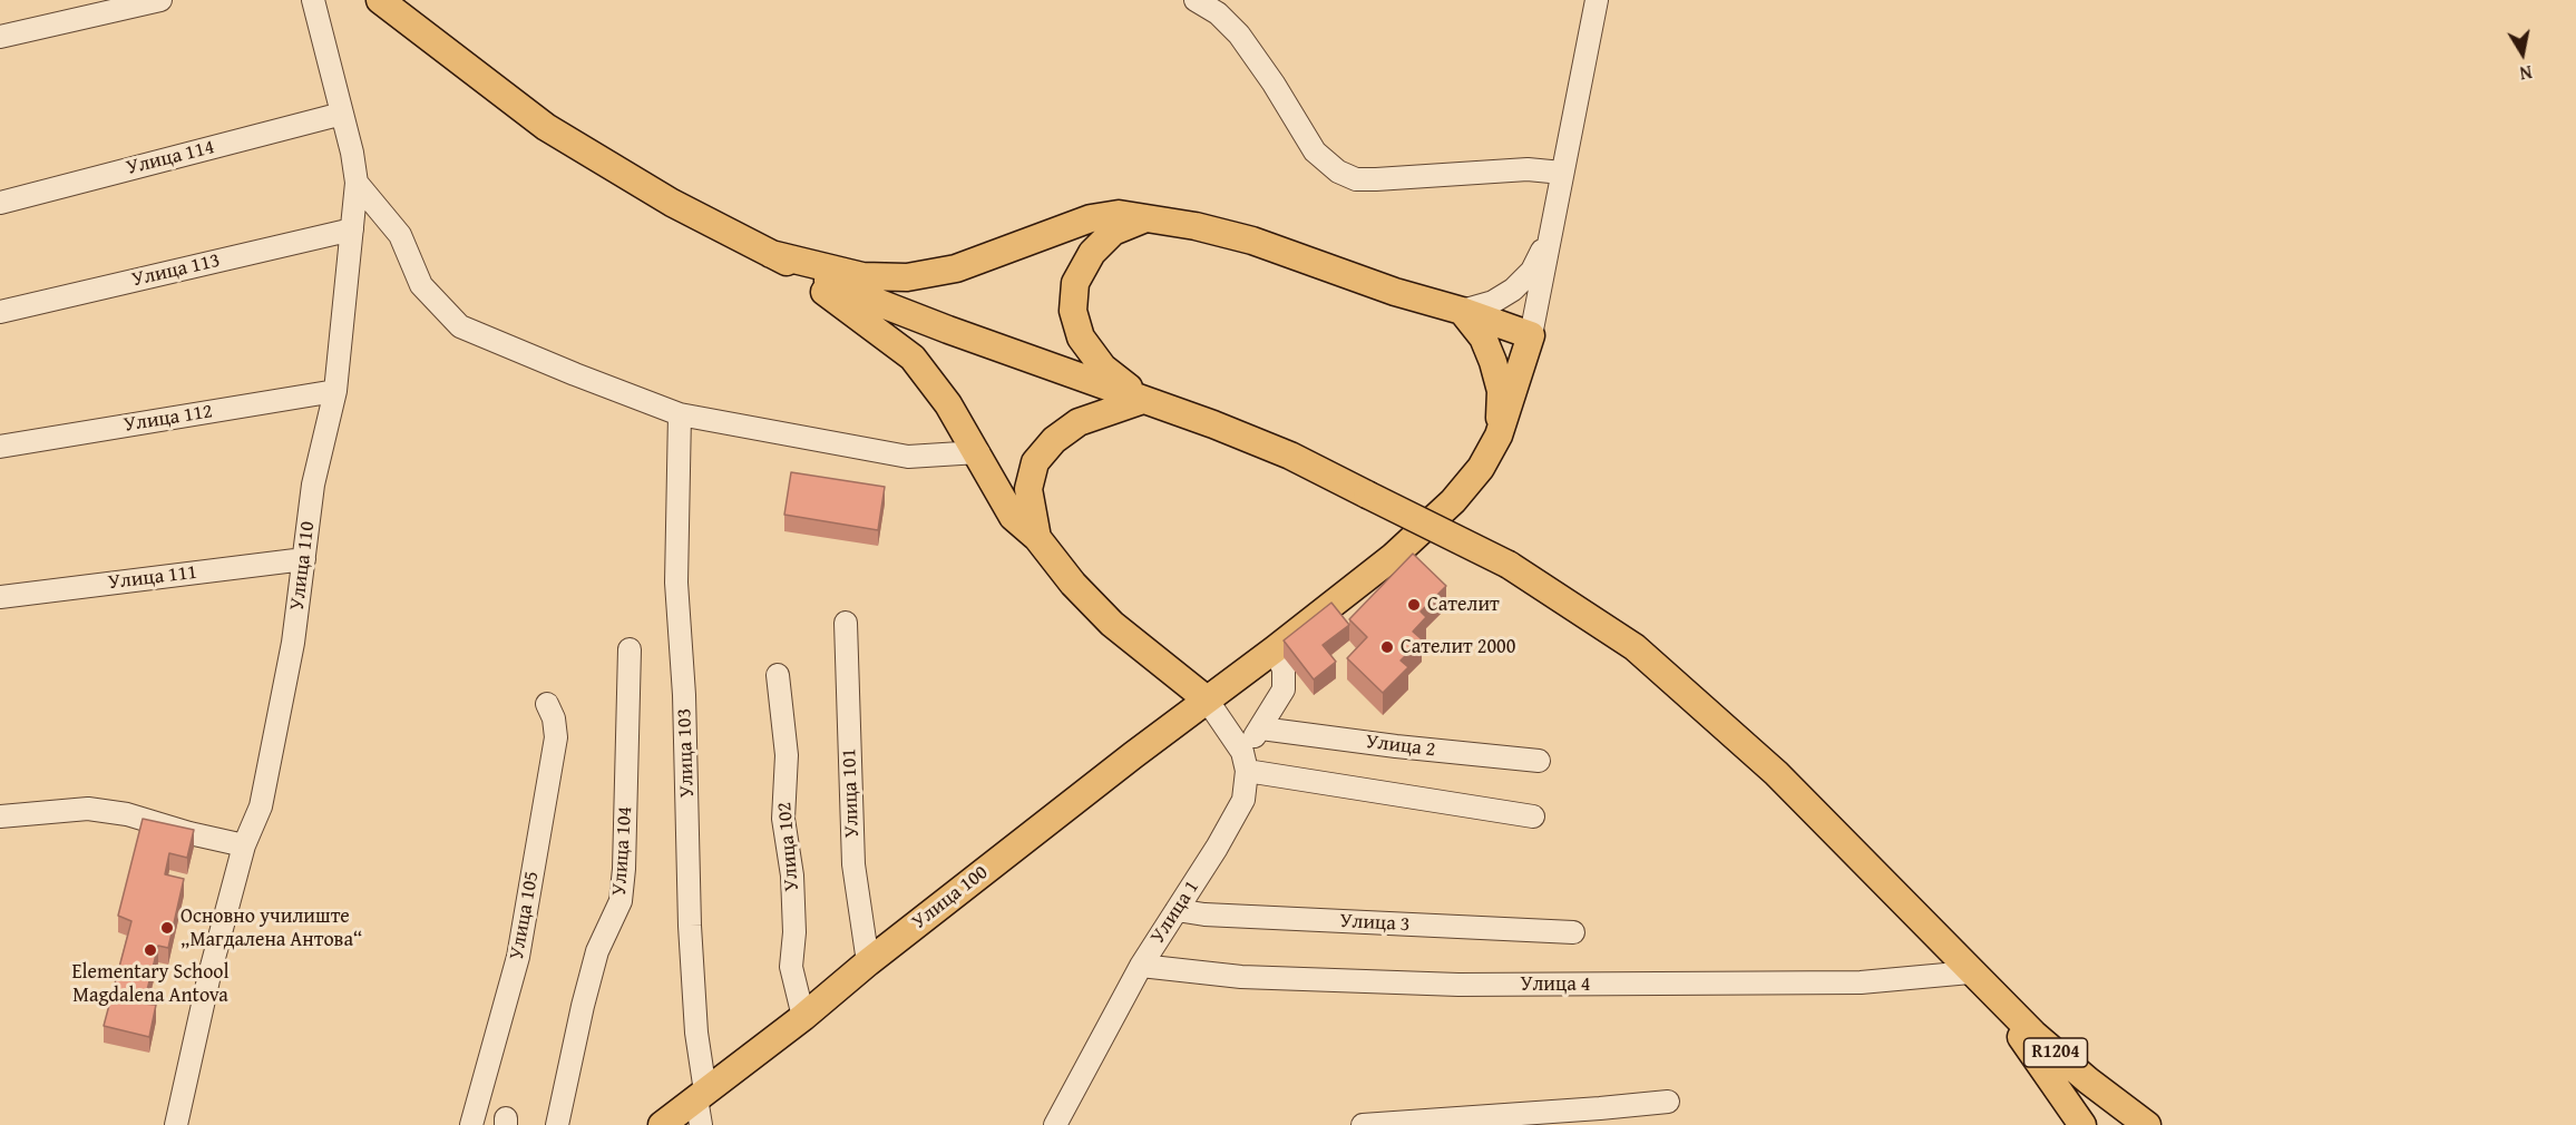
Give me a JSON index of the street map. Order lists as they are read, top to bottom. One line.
{"streets":{"main road":["Улица 100","R1204"],"street":["Улица 114","Улица 113","Улица 112","Улица 110","Улица 111","Улица 2","Улица 103","Улица 101","Улица 102","Улица 104","Улица 1","Улица 105","Улица 3","Улица 4"]},"crossings":[["Улица 114","Улица 110"],["Улица 113","Улица 110"],["Улица 112","Улица 110"],["Улица 110","Улица 111"],["Улица 103","Улица 100"],["Улица 101","Улица 100"],["Улица 102","Улица 100"],["Улица 1","Улица 3"],["Улица 1","Улица 4"],["Улица 4","R1204"]],"places":["Сателит","Сателит 2000","Основно училиште „Магдалена Антова“","Elementary School Magdalena Antova"],"north":"bottom"}
